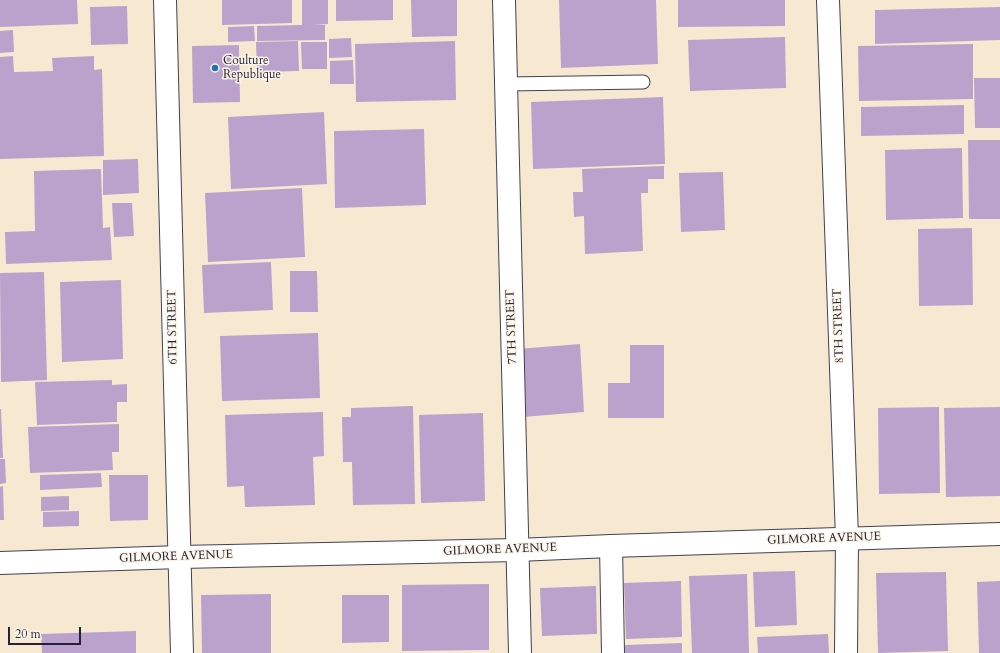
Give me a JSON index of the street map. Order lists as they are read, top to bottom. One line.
{"streets":{"street":["8TH STREET","6TH STREET","7TH STREET","GILMORE AVENUE"]},"crossings":[["8TH STREET","GILMORE AVENUE"],["6TH STREET","GILMORE AVENUE"],["7TH STREET","GILMORE AVENUE"]],"places":["Coulture Republique"],"scale_bar":"20 m"}
